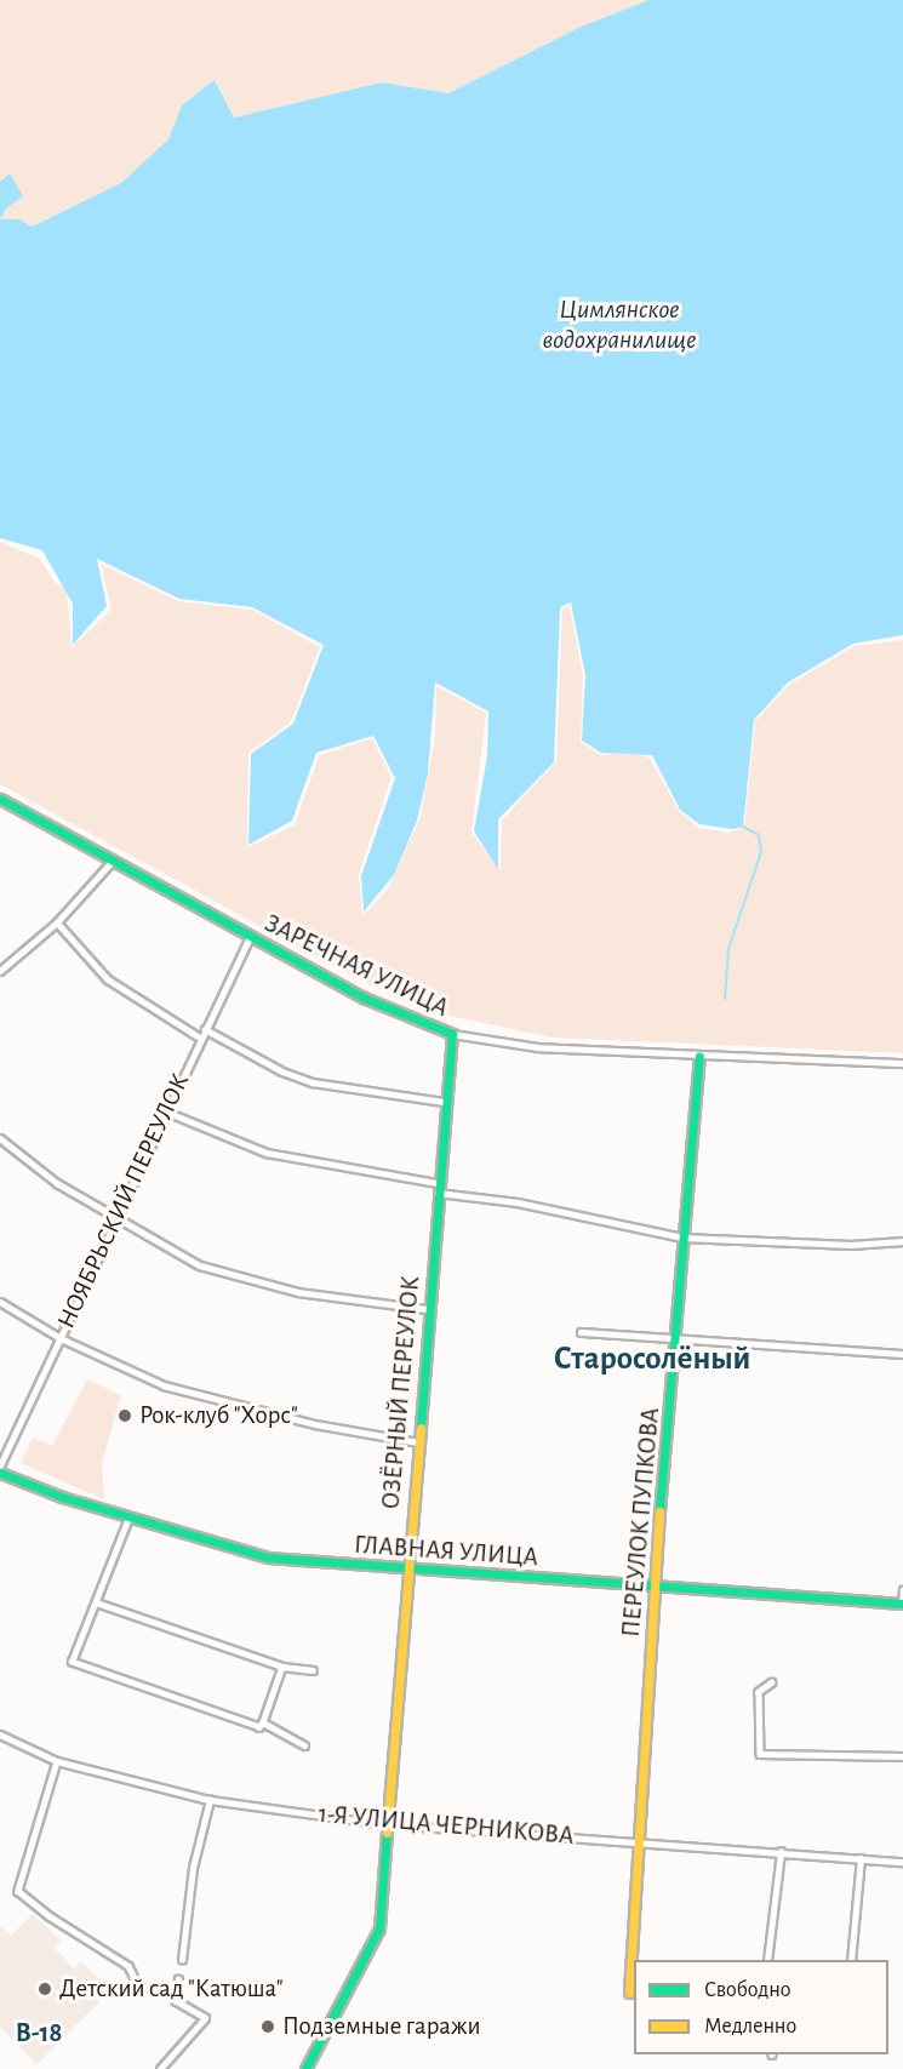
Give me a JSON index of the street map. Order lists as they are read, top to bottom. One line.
{"streets":{"street":["ЗАРЕЧНАЯ УЛИЦА","НОЯБРЬСКИЙ ПЕРЕУЛОК","ОЗЁРНЫЙ ПЕРЕУЛОК","ПЕРЕУЛОК ПУПКОВА","ГЛАВНАЯ УЛИЦА","1-Я УЛИЦА ЧЕРНИКОВА"]},"crossings":[["ЗАРЕЧНАЯ УЛИЦА","НОЯБРЬСКИЙ ПЕРЕУЛОК"],["ЗАРЕЧНАЯ УЛИЦА","ОЗЁРНЫЙ ПЕРЕУЛОК"],["ЗАРЕЧНАЯ УЛИЦА","ПЕРЕУЛОК ПУПКОВА"],["ОЗЁРНЫЙ ПЕРЕУЛОК","ГЛАВНАЯ УЛИЦА"],["ОЗЁРНЫЙ ПЕРЕУЛОК","1-Я УЛИЦА ЧЕРНИКОВА"],["ПЕРЕУЛОК ПУПКОВА","ГЛАВНАЯ УЛИЦА"],["ПЕРЕУЛОК ПУПКОВА","1-Я УЛИЦА ЧЕРНИКОВА"]],"districts":["Староcолёный","В-18"],"water":["Цимлянское водохранилище"],"places":["Рок-клуб \"Хорс\"","Детский сад \"Катюша\"","Подземные гаражи"],"legend":["Свободно","Медленно"]}
